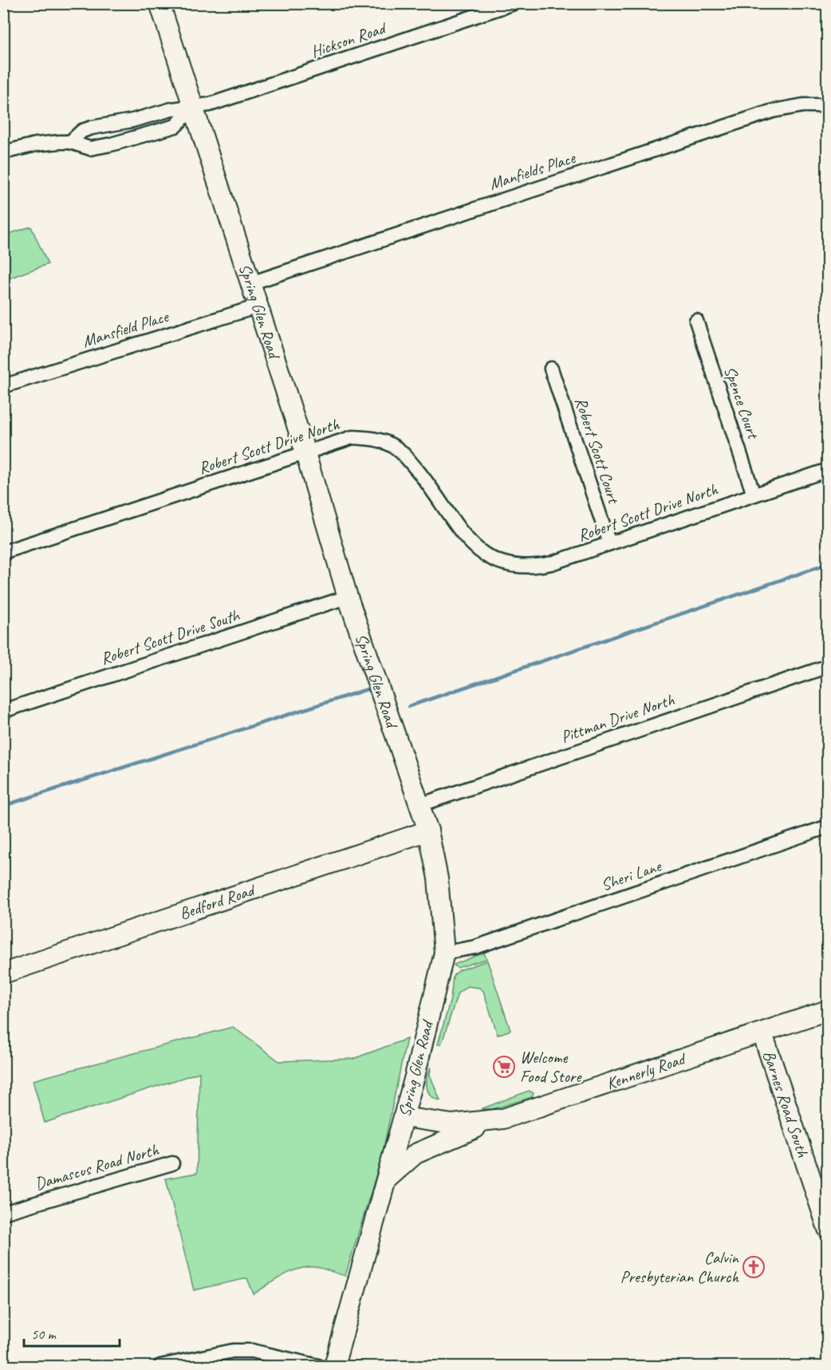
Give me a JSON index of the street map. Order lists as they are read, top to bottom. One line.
{"streets":{"street":["Hickson Road","Manfields Place","Spring Glen Road","Mansfield Place","Spence Court","Robert Scott Drive North","Robert Scott Court","Robert Scott Drive South","Pittman Drive North","Sheri Lane","Bedford Road","Kennerly Road","Barnes Road South","Damascus Road North"]},"crossings":[["Hickson Road","Spring Glen Road"],["Manfields Place","Spring Glen Road"],["Spring Glen Road","Mansfield Place"],["Spring Glen Road","Robert Scott Drive North"],["Spring Glen Road","Robert Scott Drive South"],["Spring Glen Road","Pittman Drive North"],["Spring Glen Road","Sheri Lane"],["Spring Glen Road","Bedford Road"],["Spring Glen Road","Kennerly Road"],["Spence Court","Robert Scott Drive North"],["Robert Scott Drive North","Robert Scott Court"],["Kennerly Road","Barnes Road South"]],"places":{"supermarket":["Welcome Food Store"],"church":["Calvin Presbyterian Church"]},"scale_bar":"50 m"}
